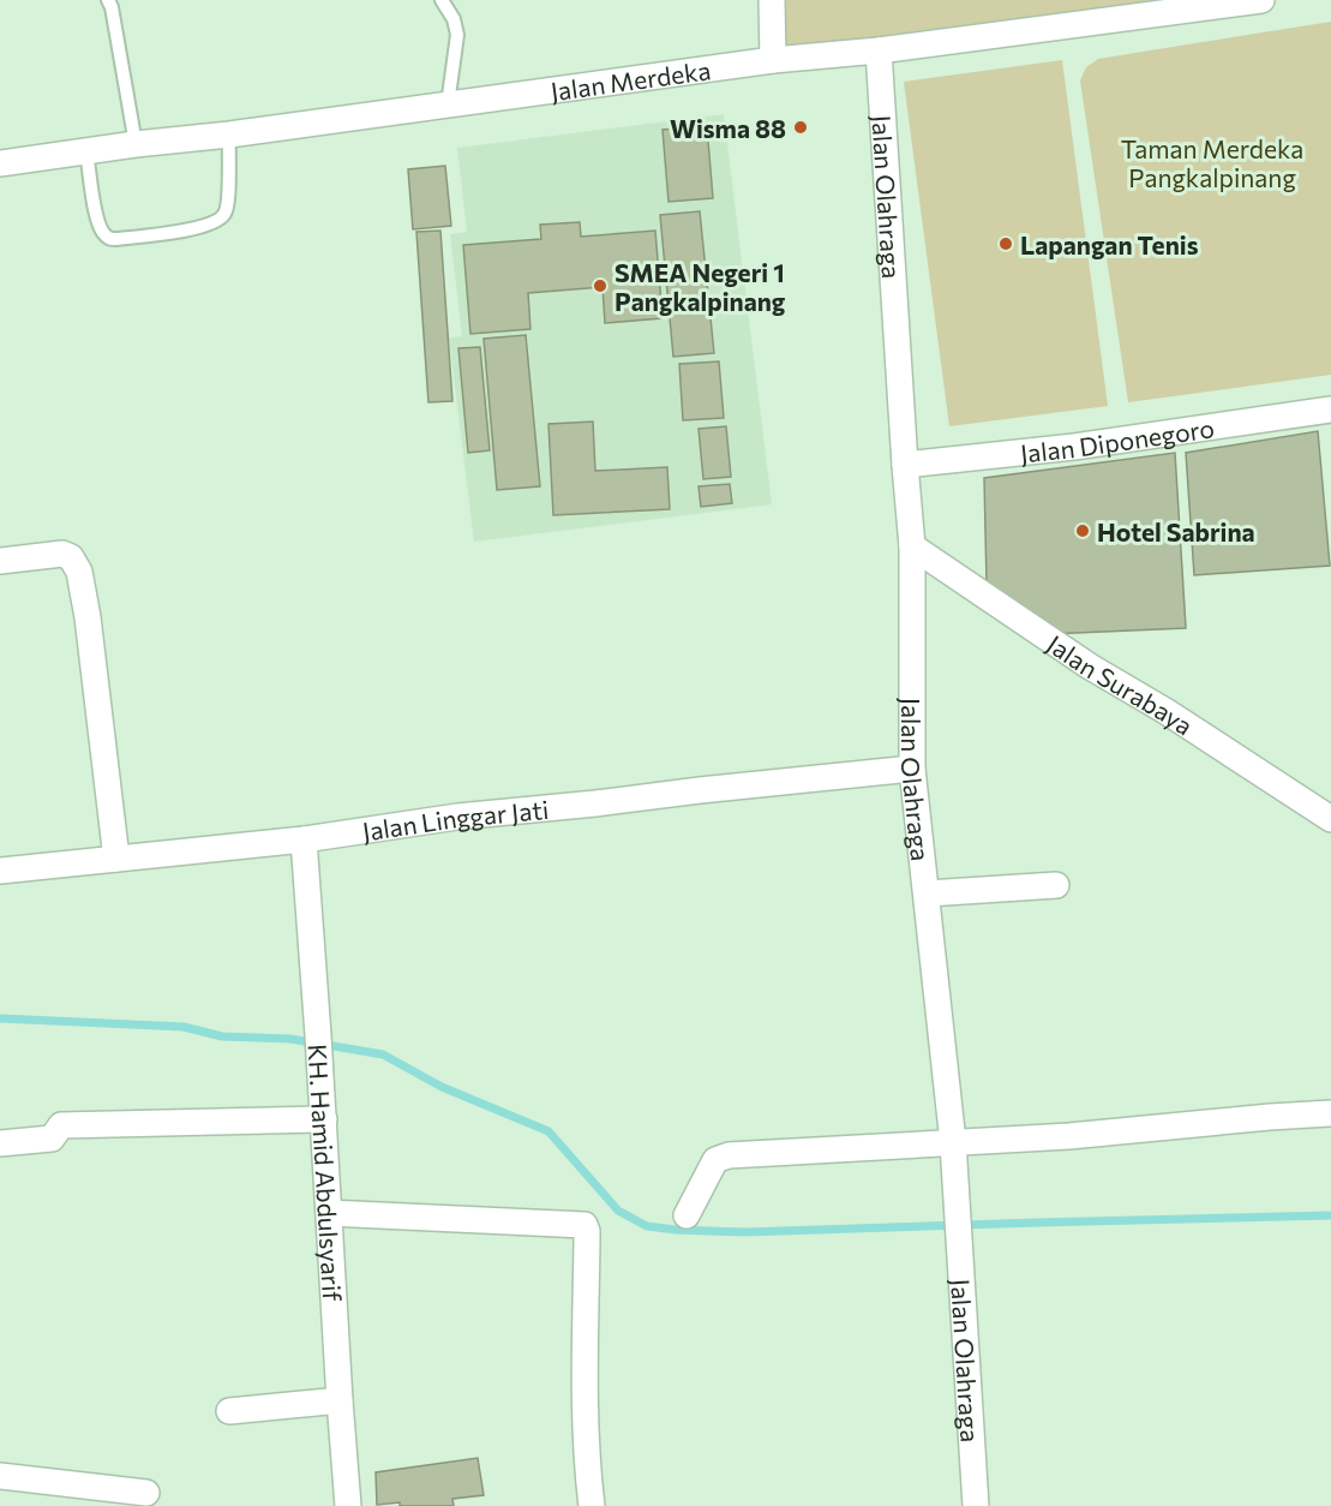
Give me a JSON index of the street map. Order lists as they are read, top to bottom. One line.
{"streets":{"street":["Jalan Merdeka","Jalan Olahraga","Jalan Diponegoro","Jalan Surabaya","Jalan Linggar Jati","KH. Hamid Abdulsyarif"]},"crossings":[["Jalan Merdeka","Jalan Olahraga"],["Jalan Olahraga","Jalan Diponegoro"],["Jalan Olahraga","Jalan Surabaya"],["Jalan Olahraga","Jalan Linggar Jati"],["Jalan Linggar Jati","KH. Hamid Abdulsyarif"]],"parks":["Taman Merdeka Pangkalpinang"],"places":["Wisma 88","Lapangan Tenis","SMEA Negeri 1 Pangkalpinang","Hotel Sabrina"]}
